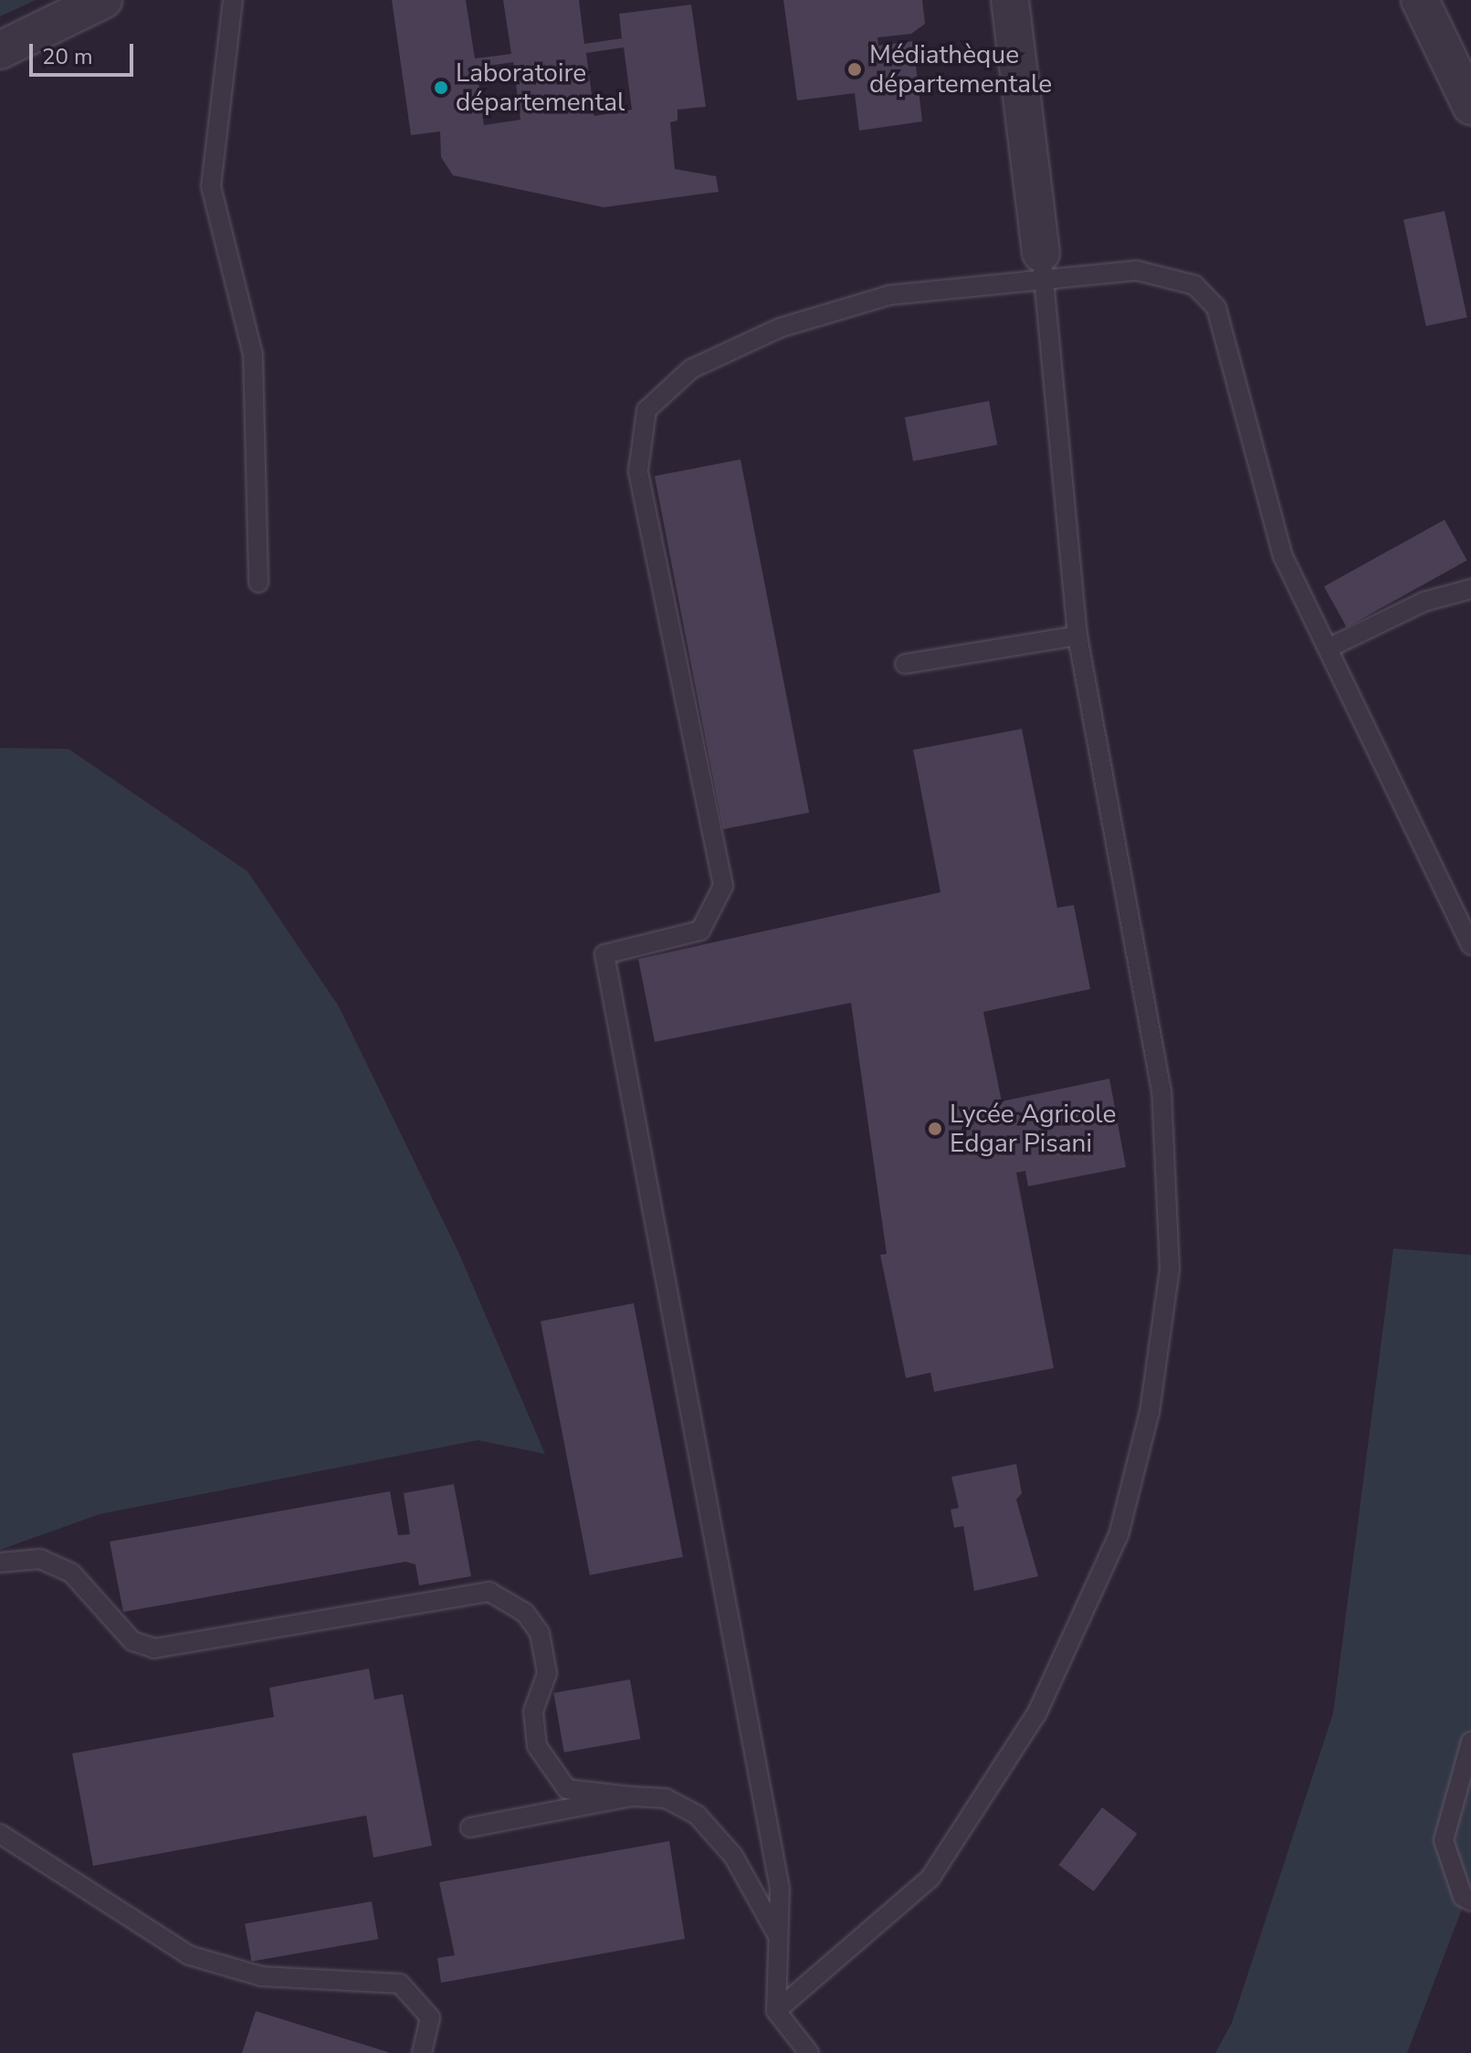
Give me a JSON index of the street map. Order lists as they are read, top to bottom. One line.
{"places":["Médiathèque départementale","Laboratoire départemental","Lycée Agricole Edgar Pisani"],"scale_bar":"20 m"}
